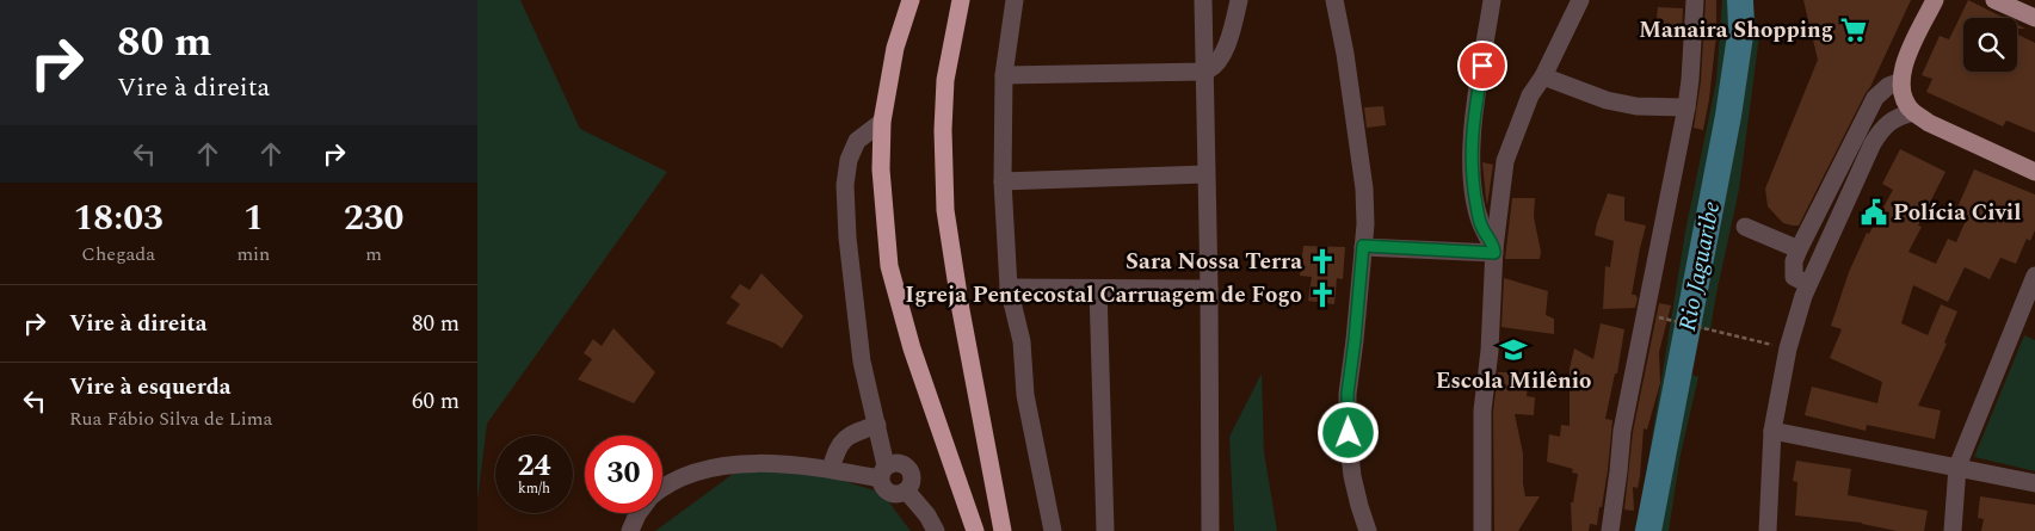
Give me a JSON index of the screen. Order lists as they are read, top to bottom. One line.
{"water":["Rio Jaguaribe"],"places":{"supermarket":["Manaira Shopping"],"public building":["Polícia Civil"],"church":["Sara Nossa Terra","Igreja Pentecostal Carruagem de Fogo"],"school or university":["Escola Milênio"]},"page":{"turn":["80 m","Vire à direita"],"eta":["18:03","Chegada","1","min","230","m"],"list":[{"name":"Vire à direita","value":"80 m"},{"name":"Vire à esquerda","note":"Rua Fábio Silva de Lima","value":"60 m"}],"speed":"24 km/h","limit":"30"}}
